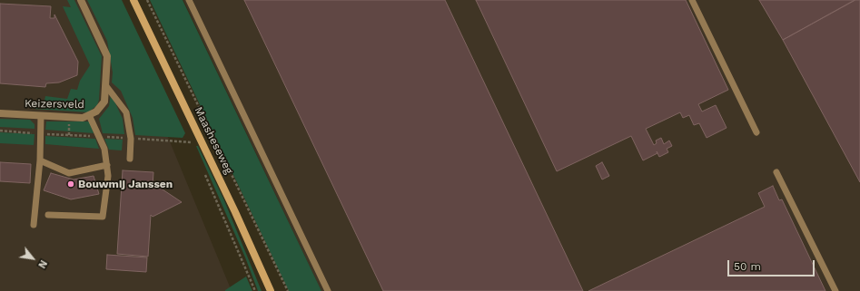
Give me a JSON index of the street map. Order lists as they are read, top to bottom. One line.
{"streets":{"main road":["Maasheseweg"],"street":["Keizersveld"]},"places":["Bouwmij Janssen"],"scale_bar":"50 m","north":"bottom right"}
